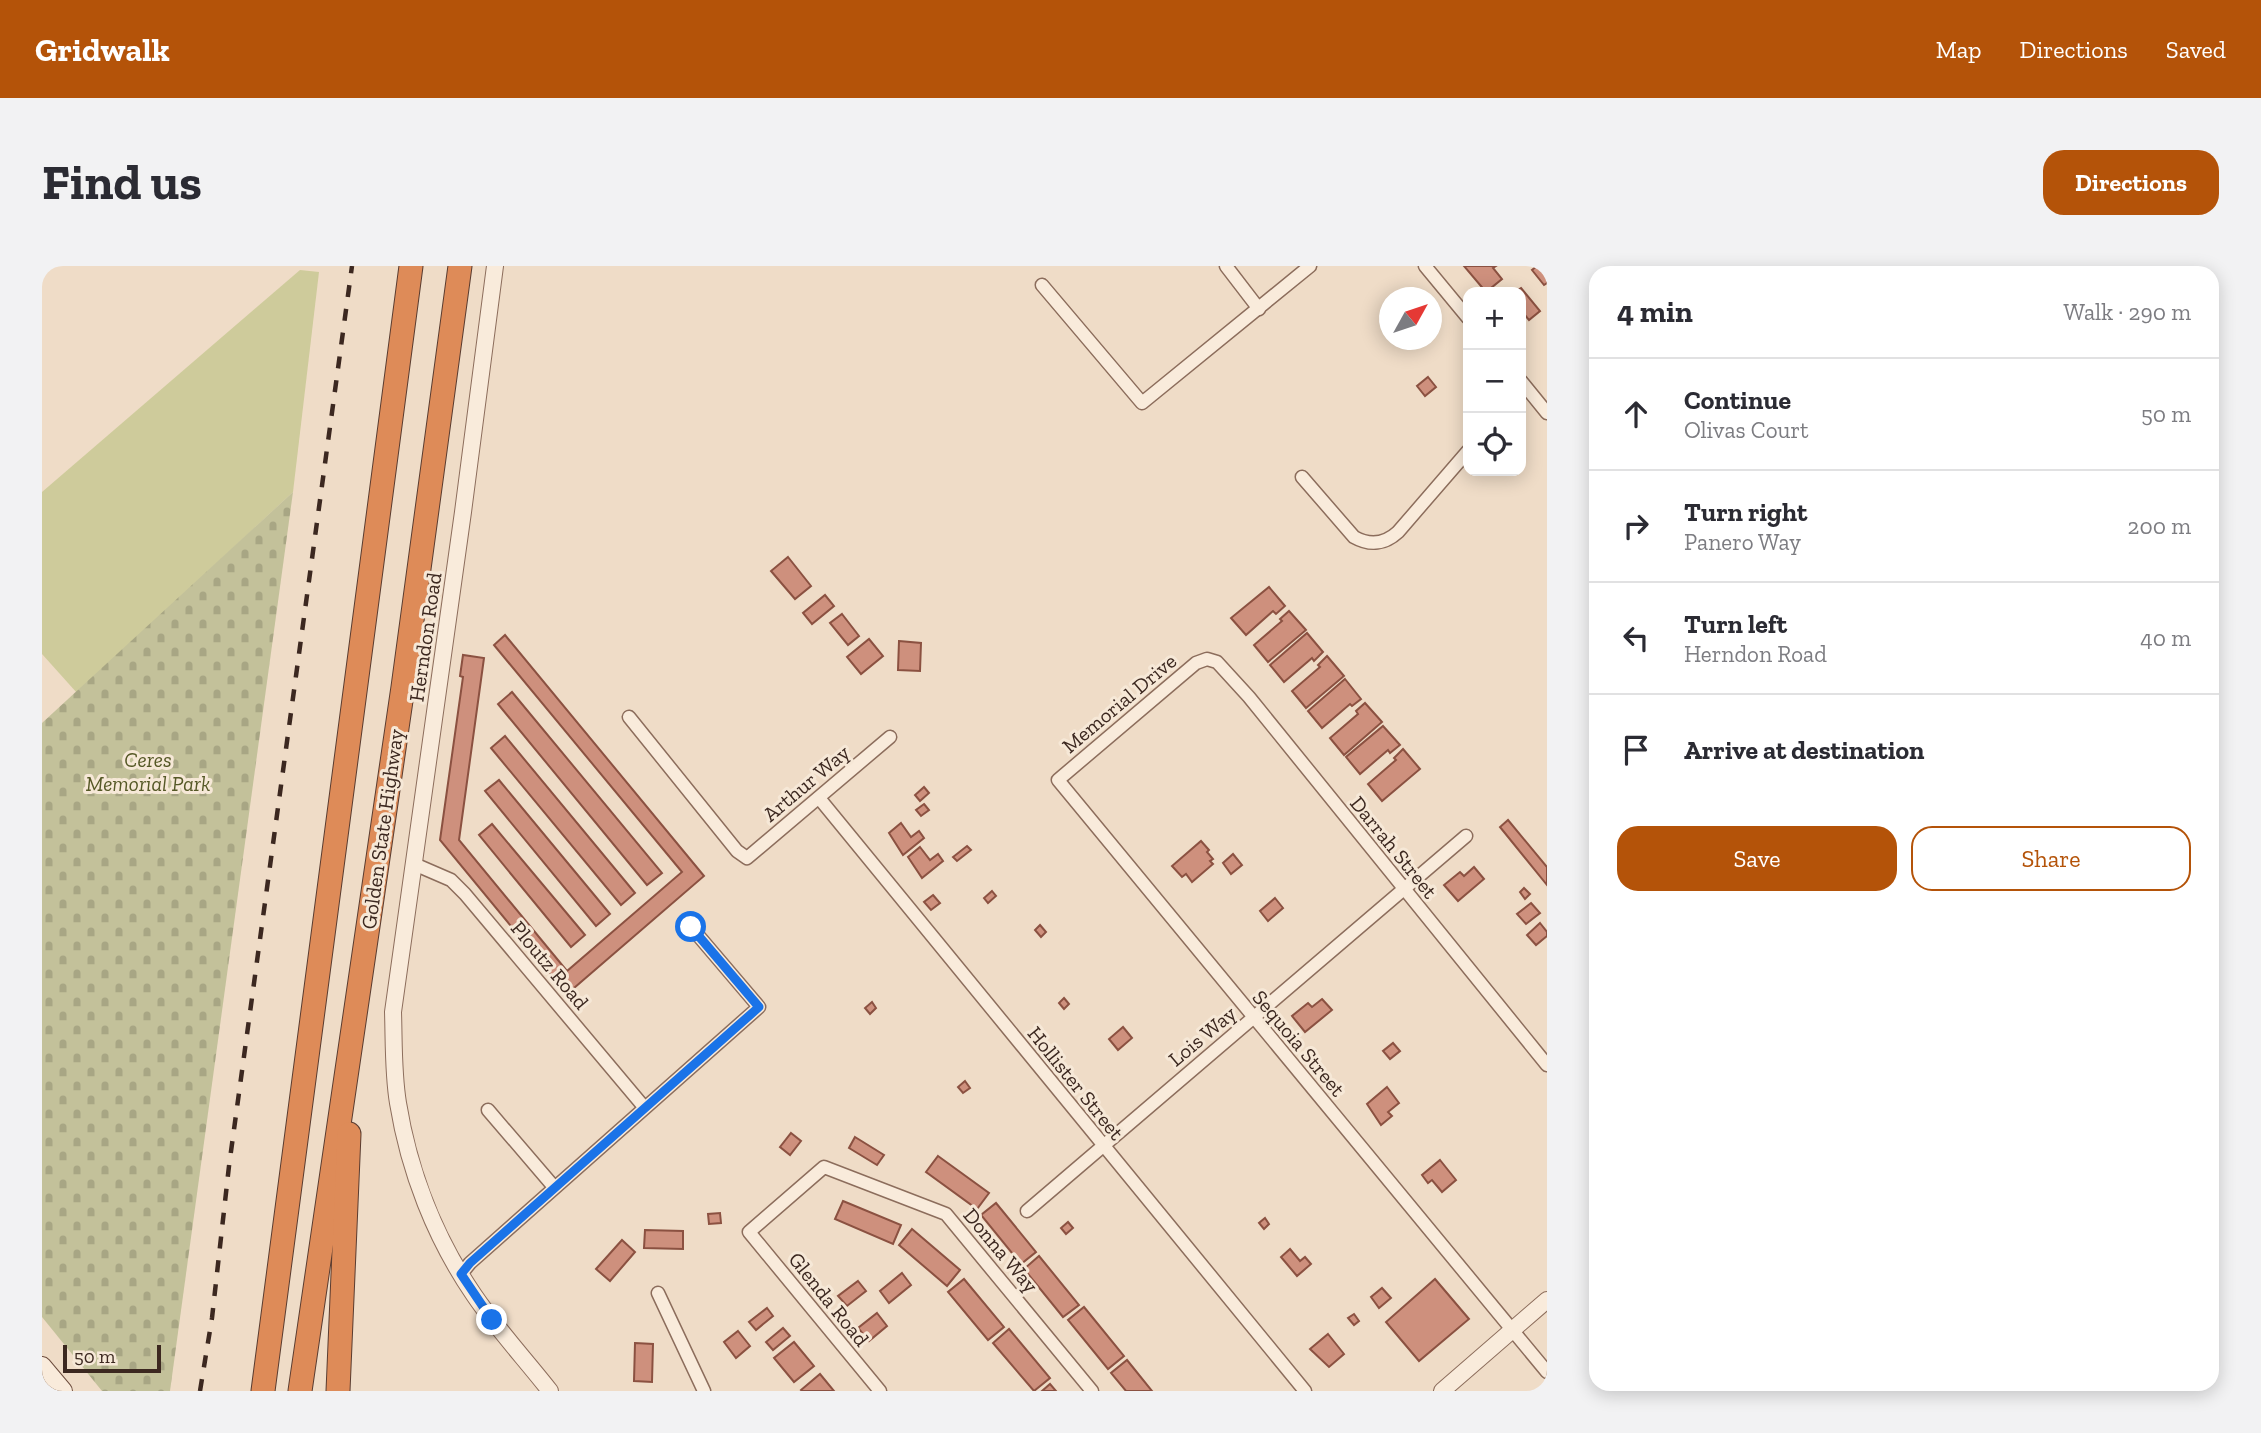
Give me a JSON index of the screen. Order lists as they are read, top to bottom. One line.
{"streets":{"highway":["Golden State Highway"],"street":["Herndon Road","Memorial Drive","Arthur Way","Darrah Street","Ploutz Road","Lois Way","Sequoia Street","Hollister Street","Donna Way","Glenda Road"]},"crossings":[["Herndon Road","Ploutz Road"],["Memorial Drive","Darrah Street"],["Memorial Drive","Sequoia Street"],["Arthur Way","Hollister Street"],["Darrah Street","Lois Way"],["Lois Way","Sequoia Street"],["Lois Way","Hollister Street"],["Donna Way","Glenda Road"]],"parks":["Ceres Memorial Park"],"scale_bar":"50 m","north":"top right","page":{"header":"Gridwalk","nav":["Map","Directions","Saved"],"buttons":["Directions",["Save","Share"]],"title":"Find us","heading":["4 min","Walk · 290 m"],"map_buttons":["+","−"],"list":[["Continue","Olivas Court","50 m"],["Turn right","Panero Way","200 m"],["Turn left","Herndon Road","40 m"],"Arrive at destination"],"scale":"50 m"}}
